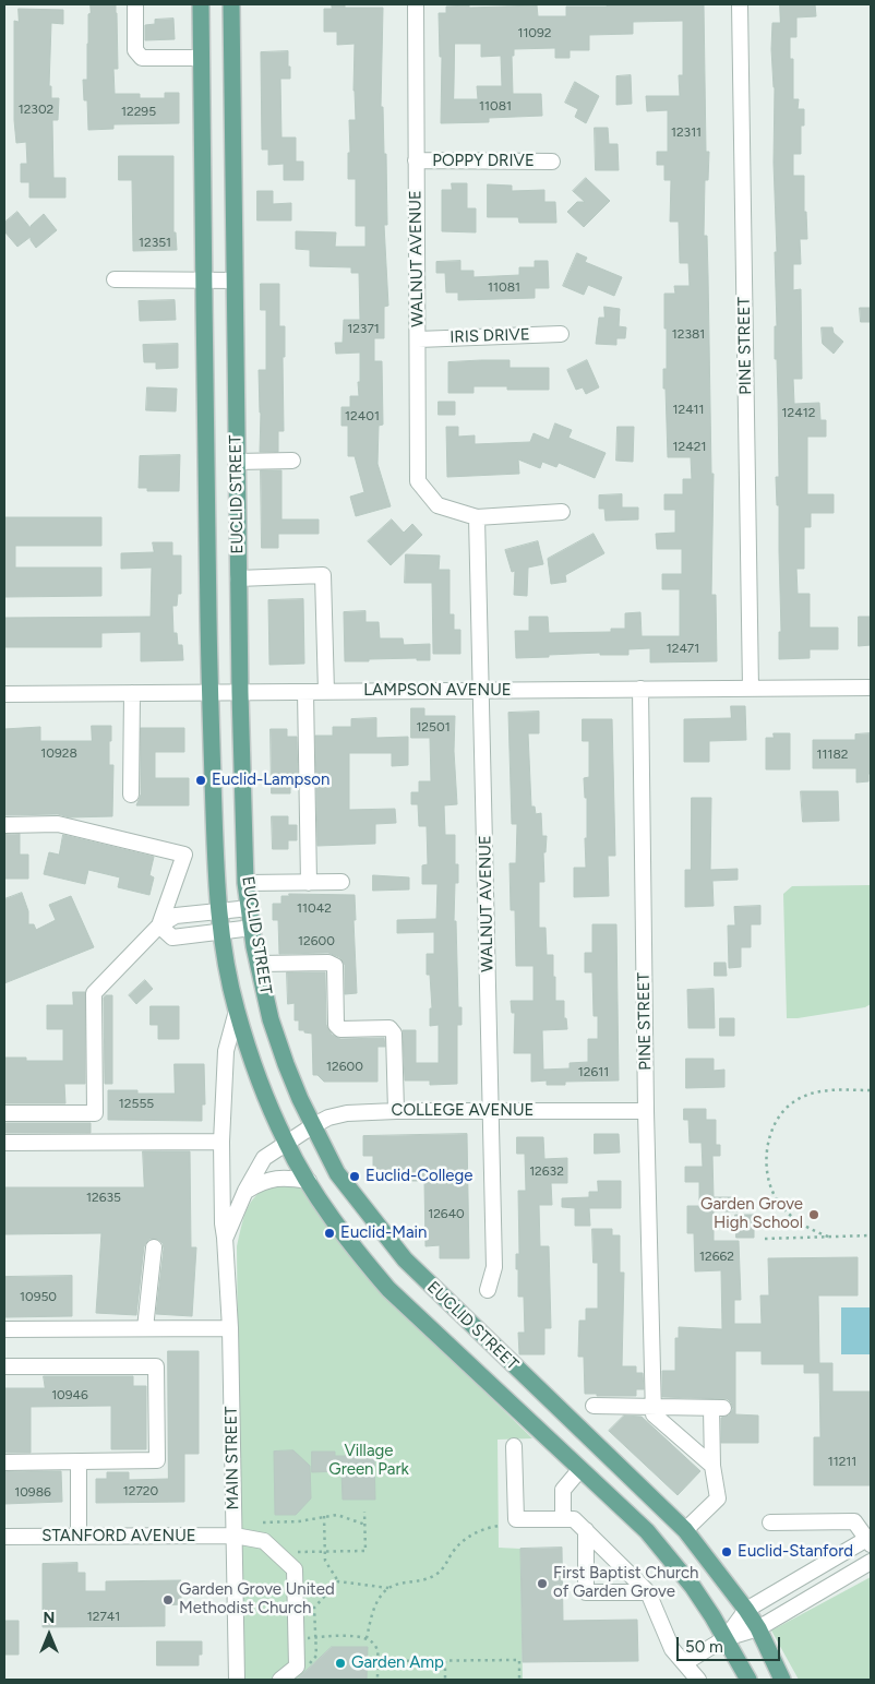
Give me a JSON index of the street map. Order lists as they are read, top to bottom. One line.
{"streets":{"main road":["EUCLID STREET"],"street":["POPPY DRIVE","WALNUT AVENUE","IRIS DRIVE","PINE STREET","LAMPSON AVENUE","COLLEGE AVENUE","MAIN STREET","STANFORD AVENUE"]},"crossings":[["POPPY DRIVE","WALNUT AVENUE"],["WALNUT AVENUE","IRIS DRIVE"],["WALNUT AVENUE","LAMPSON AVENUE"],["WALNUT AVENUE","COLLEGE AVENUE"],["PINE STREET","LAMPSON AVENUE"],["PINE STREET","COLLEGE AVENUE"],["EUCLID STREET","LAMPSON AVENUE"],["EUCLID STREET","COLLEGE AVENUE"],["EUCLID STREET","MAIN STREET"],["COLLEGE AVENUE","MAIN STREET"],["MAIN STREET","STANFORD AVENUE"]],"parks":["Village Green Park"],"places":["Euclid-Lampson","Euclid-College","Garden Grove High School","Euclid-Main","Euclid-Stanford","First Baptist Church of Garden Grove","Garden Grove United Methodist Church","Garden Amp"],"house_numbers":["11092","11081","12302","12295","12311","12351","11081","12371","12381","12411","12412","12401","12421","12471","12501","10928","11182","11042","12600","12600","12611","12555","12632","12635","12640","12662","10950","10946","11211","12720","10986","12741"],"scale_bar":"50 m","north":"top"}
